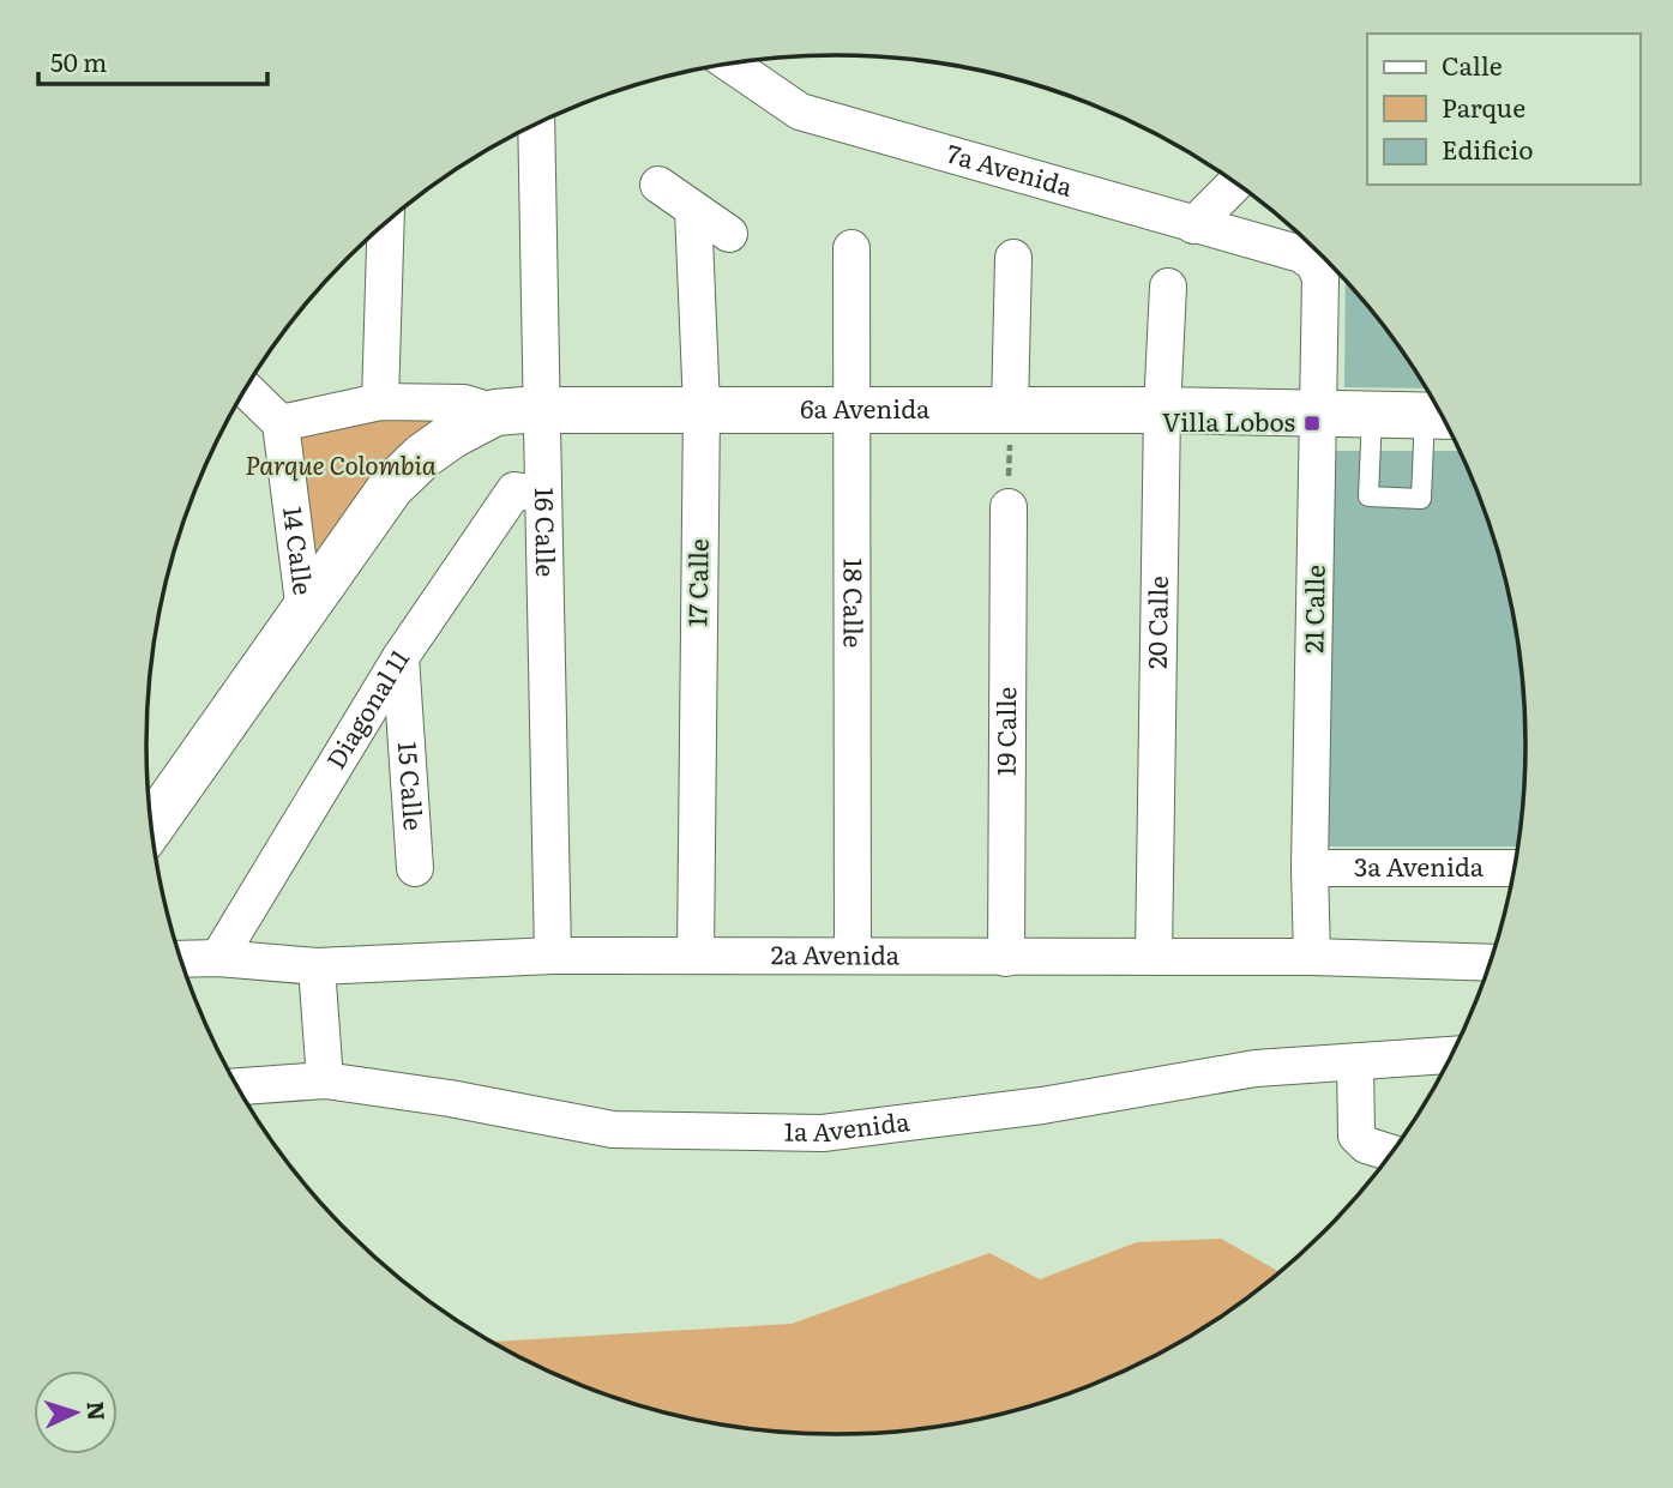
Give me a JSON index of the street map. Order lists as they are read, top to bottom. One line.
{"streets":{"main road":["6a Avenida"],"street":["7a Avenida","16 Calle","14 Calle","17 Calle","18 Calle","21 Calle","20 Calle","Diagonal 11","19 Calle","15 Calle","3a Avenida","2a Avenida","1a Avenida"]},"crossings":[["7a Avenida","21 Calle"],["6a Avenida","16 Calle"],["6a Avenida","14 Calle"],["6a Avenida","17 Calle"],["6a Avenida","18 Calle"],["6a Avenida","21 Calle"],["6a Avenida","20 Calle"],["16 Calle","Diagonal 11"],["16 Calle","2a Avenida"],["17 Calle","2a Avenida"],["18 Calle","2a Avenida"],["21 Calle","3a Avenida"],["21 Calle","2a Avenida"],["20 Calle","2a Avenida"],["Diagonal 11","15 Calle"],["Diagonal 11","2a Avenida"],["19 Calle","2a Avenida"]],"parks":["Parque Colombia"],"places":{"transit":["Villa Lobos"]},"legend":["Calle","Parque","Edificio"],"scale_bar":"50 m","north":"right"}
